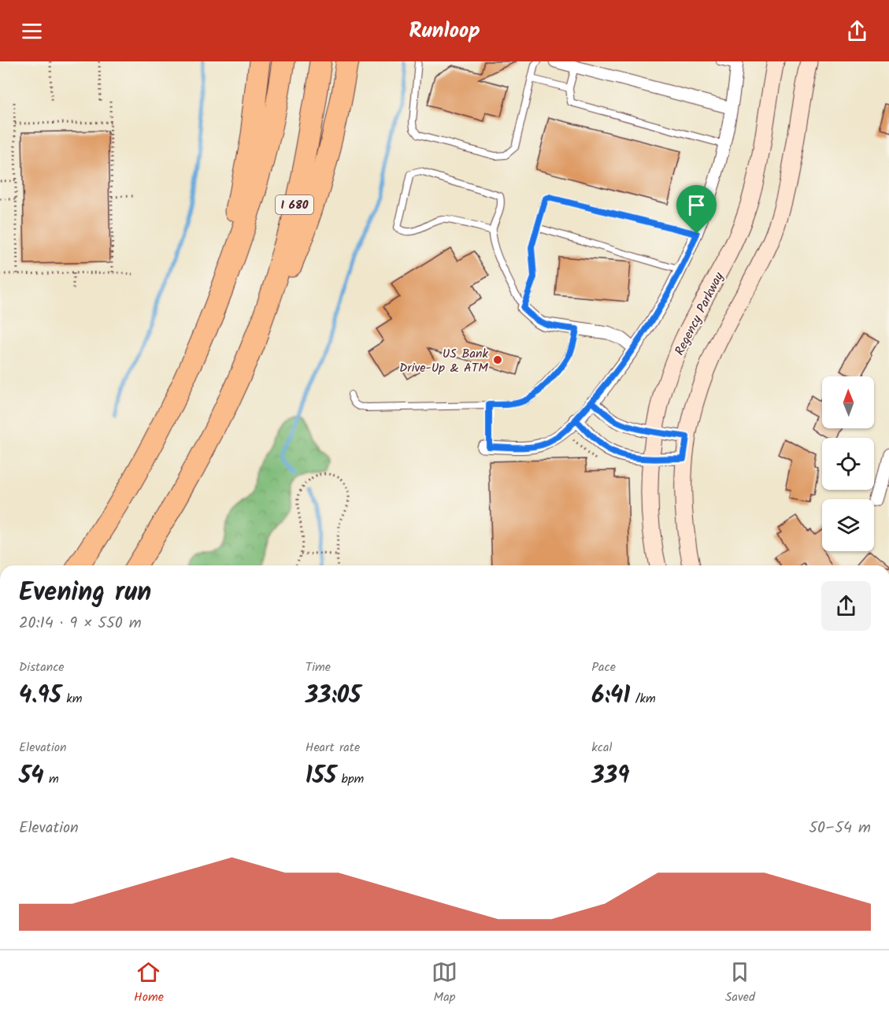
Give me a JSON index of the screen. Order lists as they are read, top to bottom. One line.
{"streets":{"highway":["I 680"],"main road":["Regency Parkway"]},"places":["US Bank Drive-Up & ATM"],"north":"top","page":{"header":"Runloop","heading":["Evening run","20:14 · 9 × 550 m"],"stats":[["Distance","4.95 km"],["Time","33:05"],["Pace","6:41 /km"],["Elevation","54 m"],["Heart rate","155 bpm"],["kcal","339"]],"chart":["Elevation","50–54 m"],"tabs":["Home","Map","Saved"]}}
